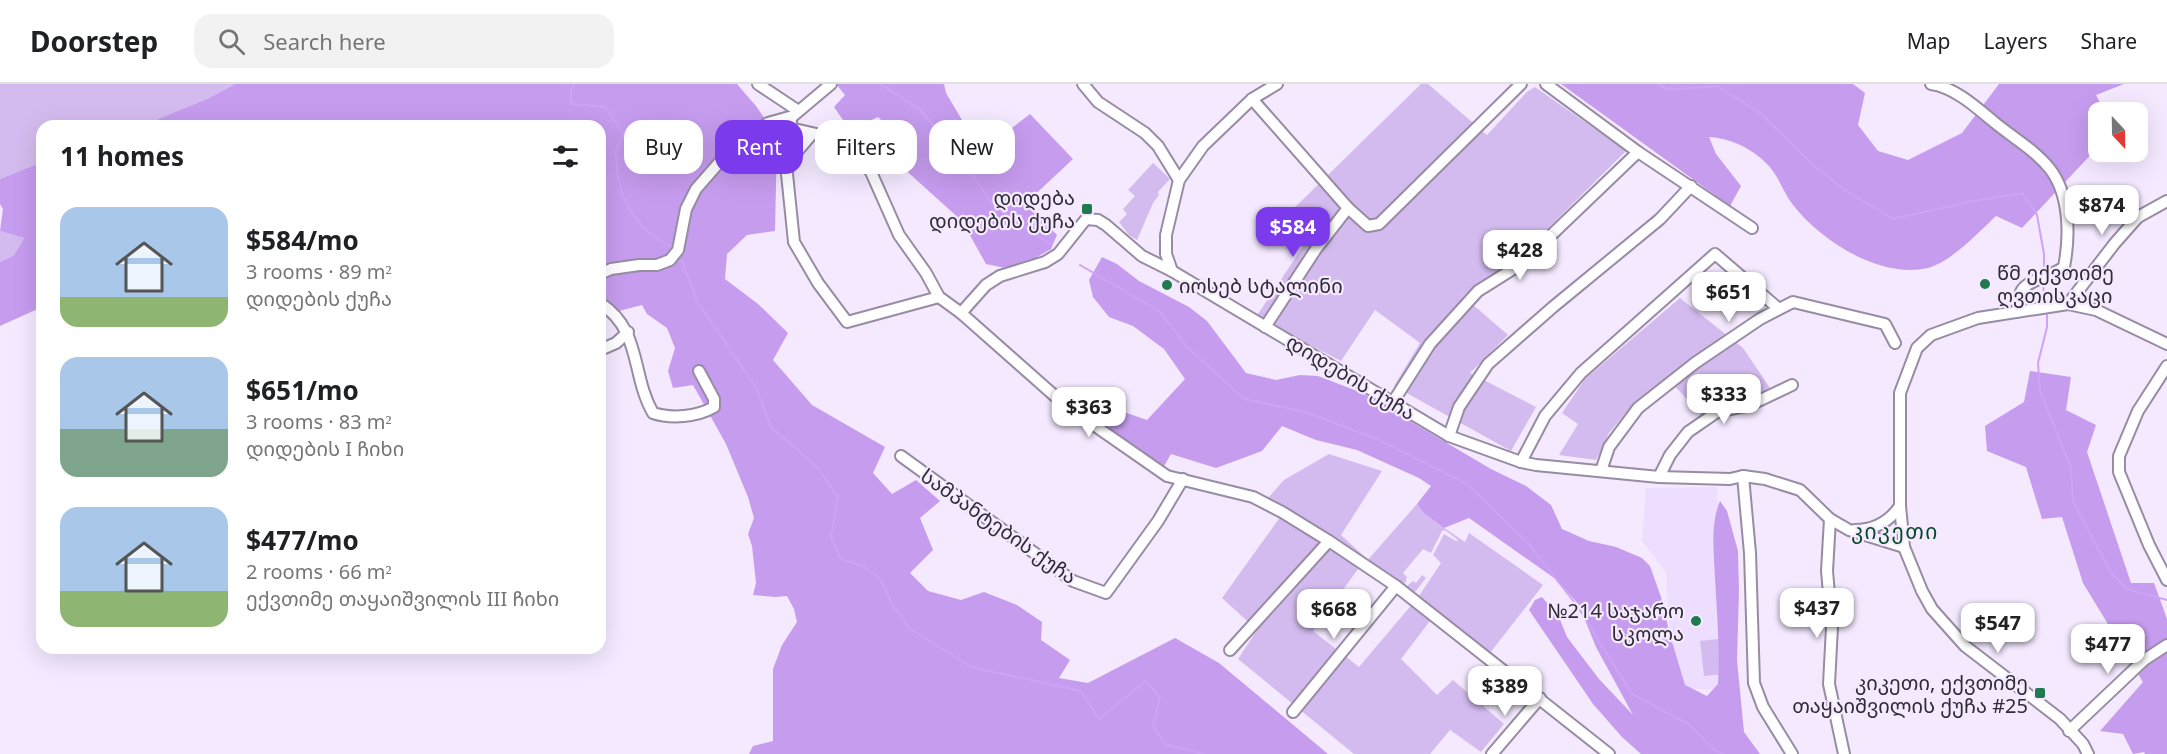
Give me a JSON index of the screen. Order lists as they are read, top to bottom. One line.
{"streets":{"street":["დიდების ქუჩა","სამპანტების ქუჩა"]},"districts":["კიკეთი"],"places":{"transit":["დიდება დიდების ქუჩა","კიკეთი, ექვთიმე თაყაიშვილის ქუჩა #25"],"other":["წმ ექვთიმე ღვთისკაცი","იოსებ სტალინი","№214 საჯარო სკოლა"]},"north":"bottom","page":{"header":"Doorstep","search":"Search here","nav":["Map","Layers","Share"],"chip":["Buy","Rent","Filters","New"],"heading":"11 homes","price":["$874","$584","$428","$651","$333","$363","$437","$668","$547","$477","$389"],"list":[{"name":"$584/mo","note":"3 rooms · 89 m² · დიდების ქუჩა"},{"name":"$651/mo","note":"3 rooms · 83 m² · დიდების I ჩიხი"},{"name":"$477/mo","note":"2 rooms · 66 m² · ექვთიმე თაყაიშვილის III ჩიხი"}]}}
